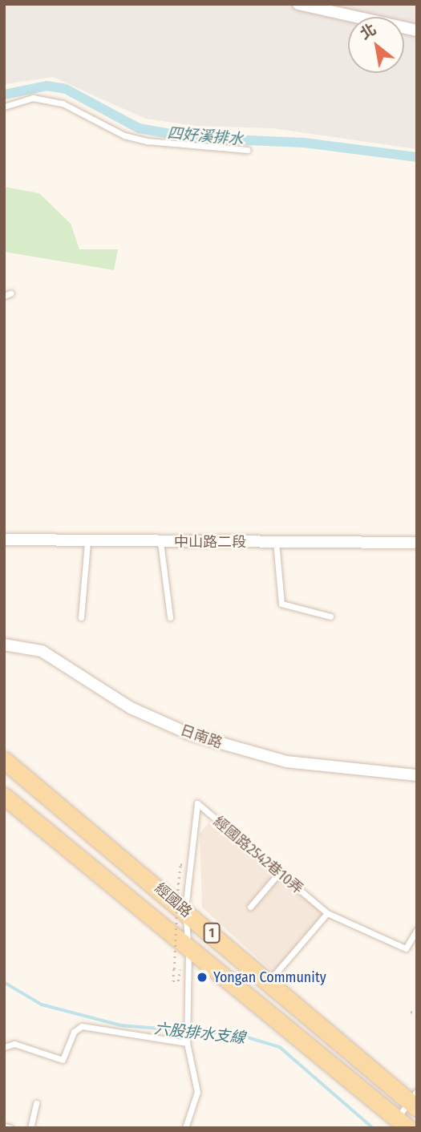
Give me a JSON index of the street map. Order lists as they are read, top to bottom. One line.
{"streets":{"main road":["經國路","1"],"street":["中山路二段","日南路"],"lane":["經國路2542巷10弄"]},"crossings":[["經國路2542巷10弄","經國路"]],"water":["四好溪排水","六股排水支線"],"places":["Yongan Community"],"north":"top left"}
